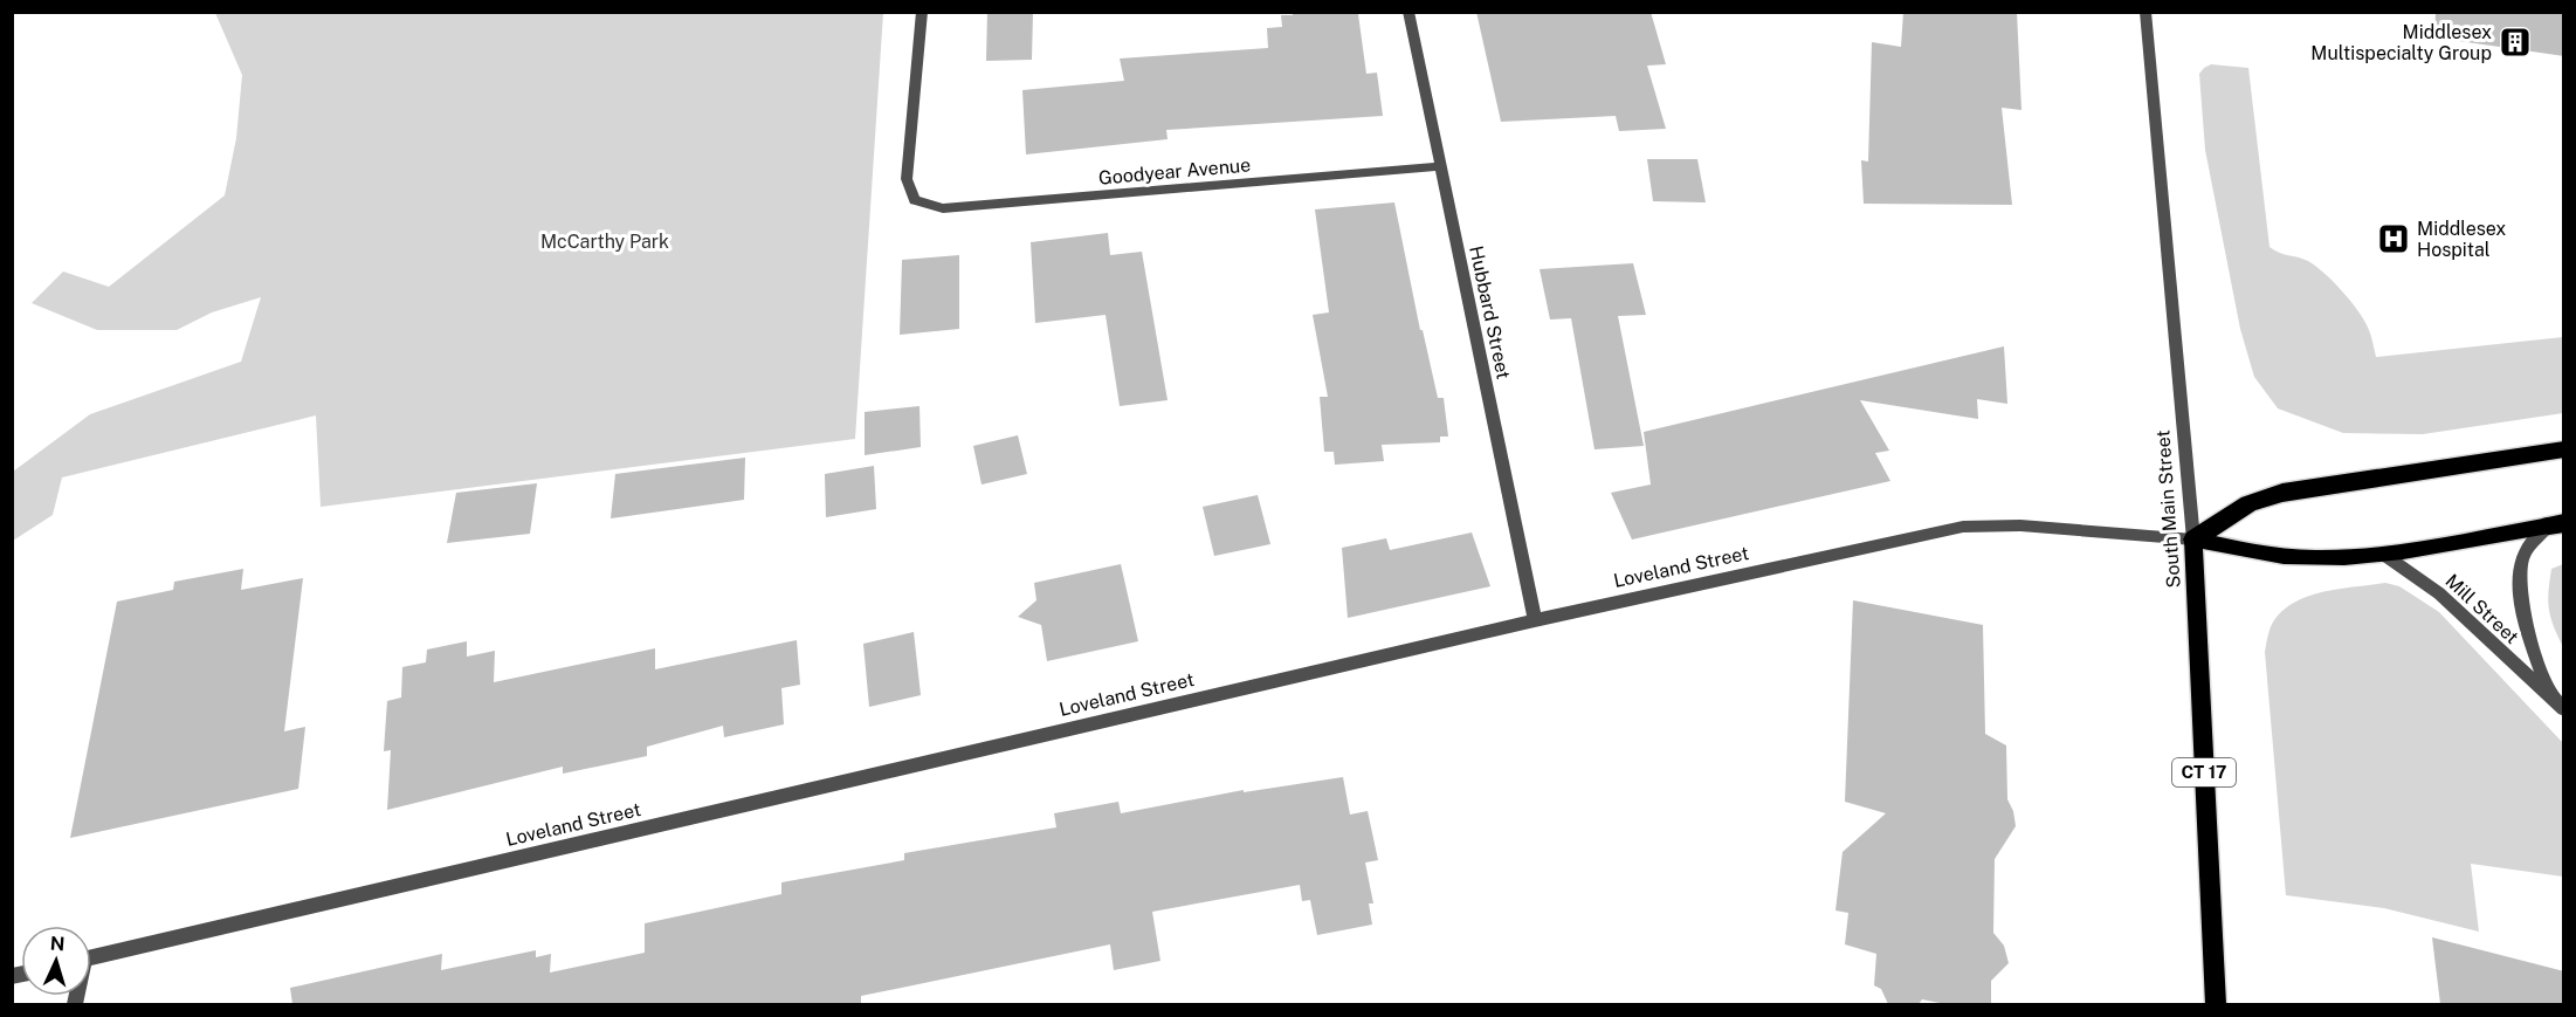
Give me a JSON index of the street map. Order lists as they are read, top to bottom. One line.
{"streets":{"main road":["South Main Street","CT 17"],"street":["Goodyear Avenue","Hubbard Street","Loveland Street","Mill Street"]},"crossings":[["Goodyear Avenue","Hubbard Street"],["Hubbard Street","Loveland Street"],["South Main Street","Loveland Street"]],"parks":["McCarthy Park"],"places":{"building":["Middlesex Multispecialty Group"],"hospital":["Middlesex Hospital"]},"north":"top"}
